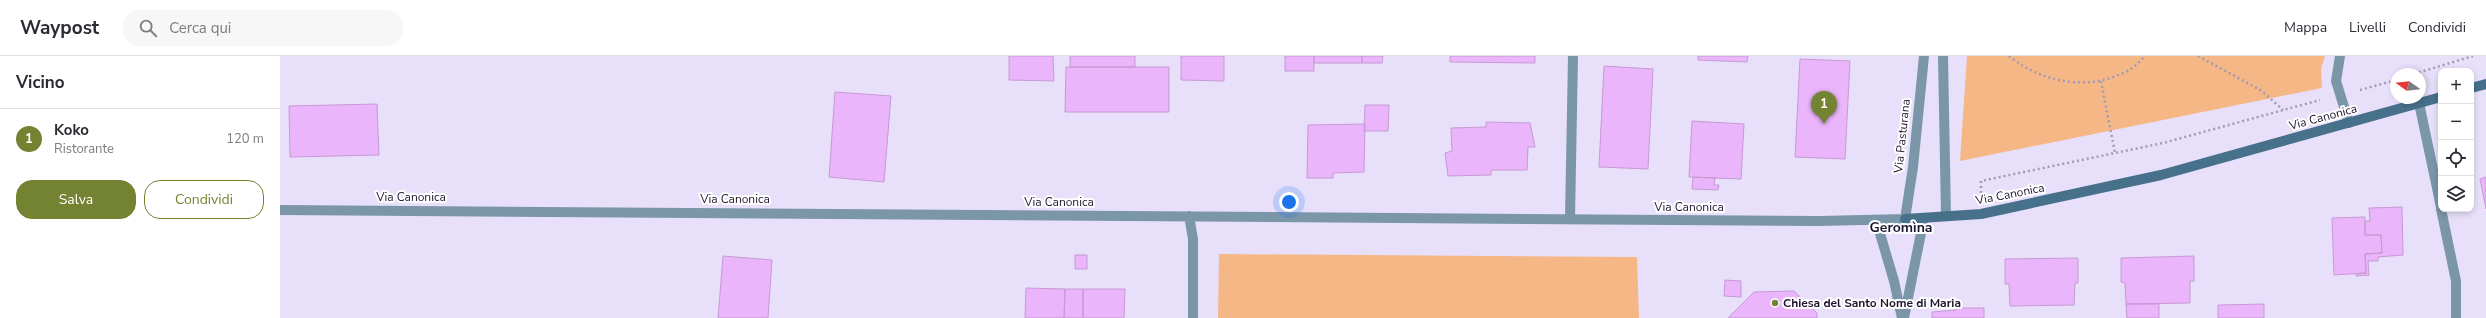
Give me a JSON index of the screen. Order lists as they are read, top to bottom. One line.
{"streets":{"street":["Via Canonica","Via Pasturana"]},"crossings":[["Via Canonica","Via Pasturana"]],"districts":["Geromìna"],"places":["Chiesa del Santo Nome di Maria"],"north":"left","page":{"header":"Waypost","search":"Cerca qui","nav":["Mappa","Livelli","Condividi"],"heading":"Vicino","map_buttons":["+","−"],"pins":"1","list":[{"mark":"1","name":"Koko","note":"Ristorante","value":"120 m"}],"buttons":["Salva","Condividi"]}}
